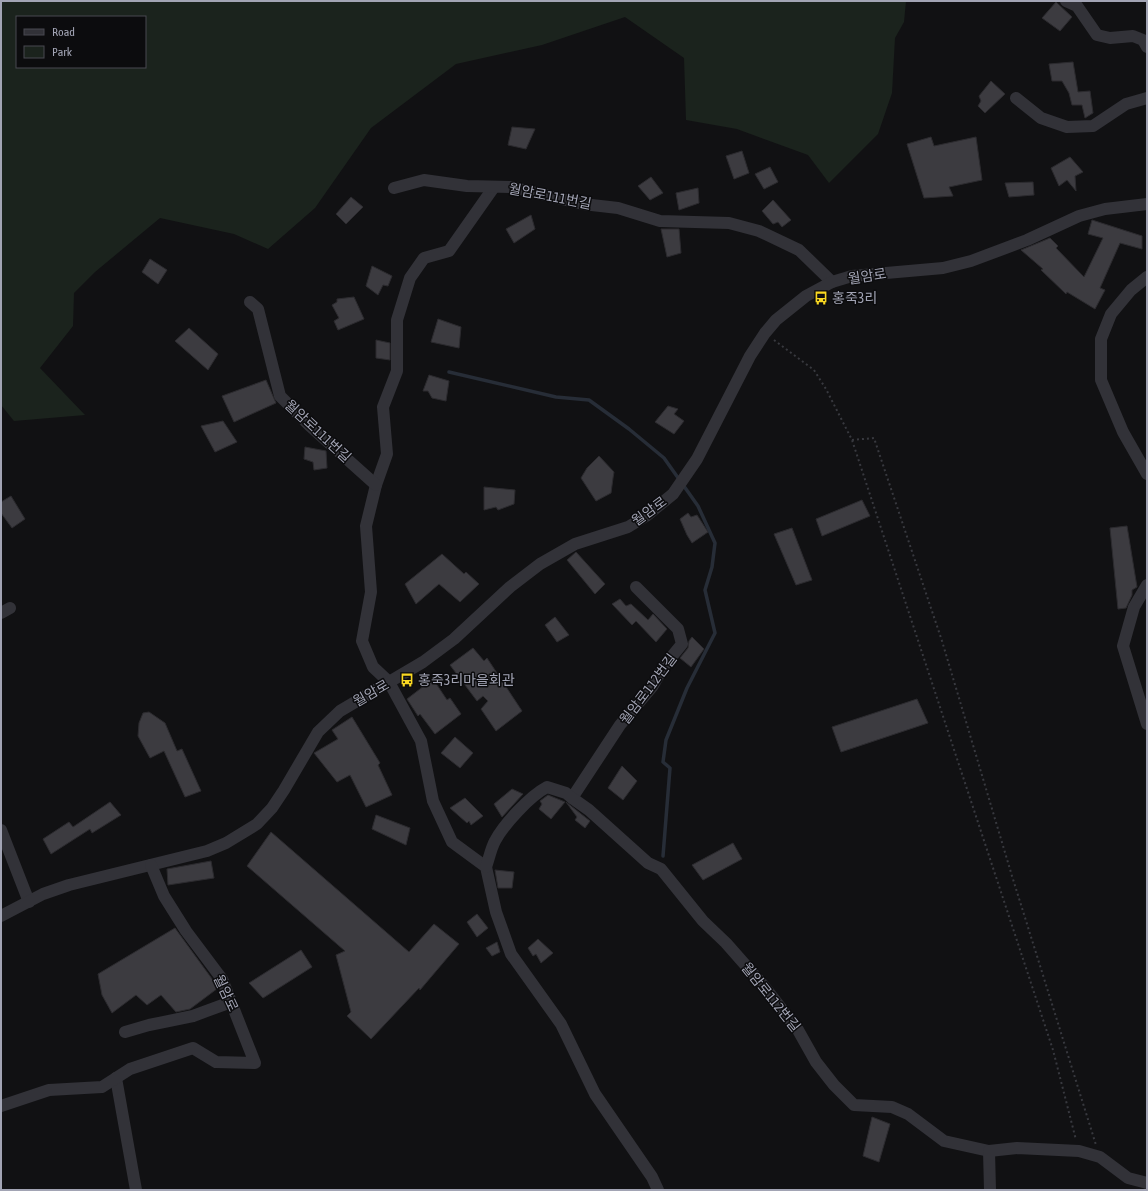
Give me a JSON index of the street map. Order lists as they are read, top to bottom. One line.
{"streets":{"street":["월암로111번길","월암로","월암로112번길"]},"crossings":[["월암로111번길","월암로"]],"places":{"bus stop":["홍죽3리","홍죽3리마을회관"]},"legend":["Road","Park"]}
